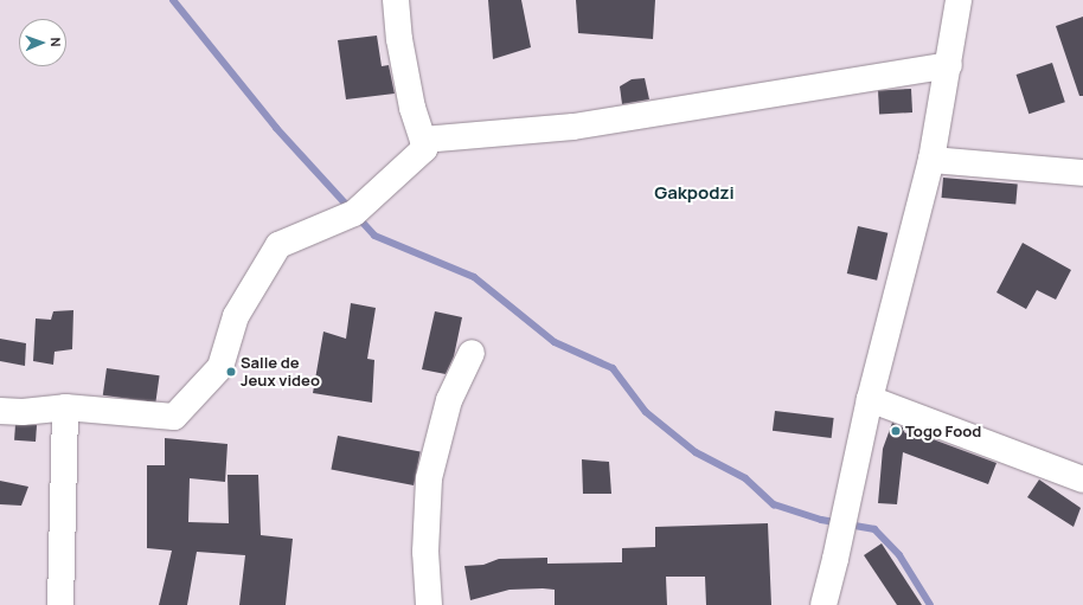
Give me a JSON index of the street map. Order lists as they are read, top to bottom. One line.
{"districts":["Gakpodzi"],"places":["Salle de Jeux video","Togo Food"],"north":"right"}
